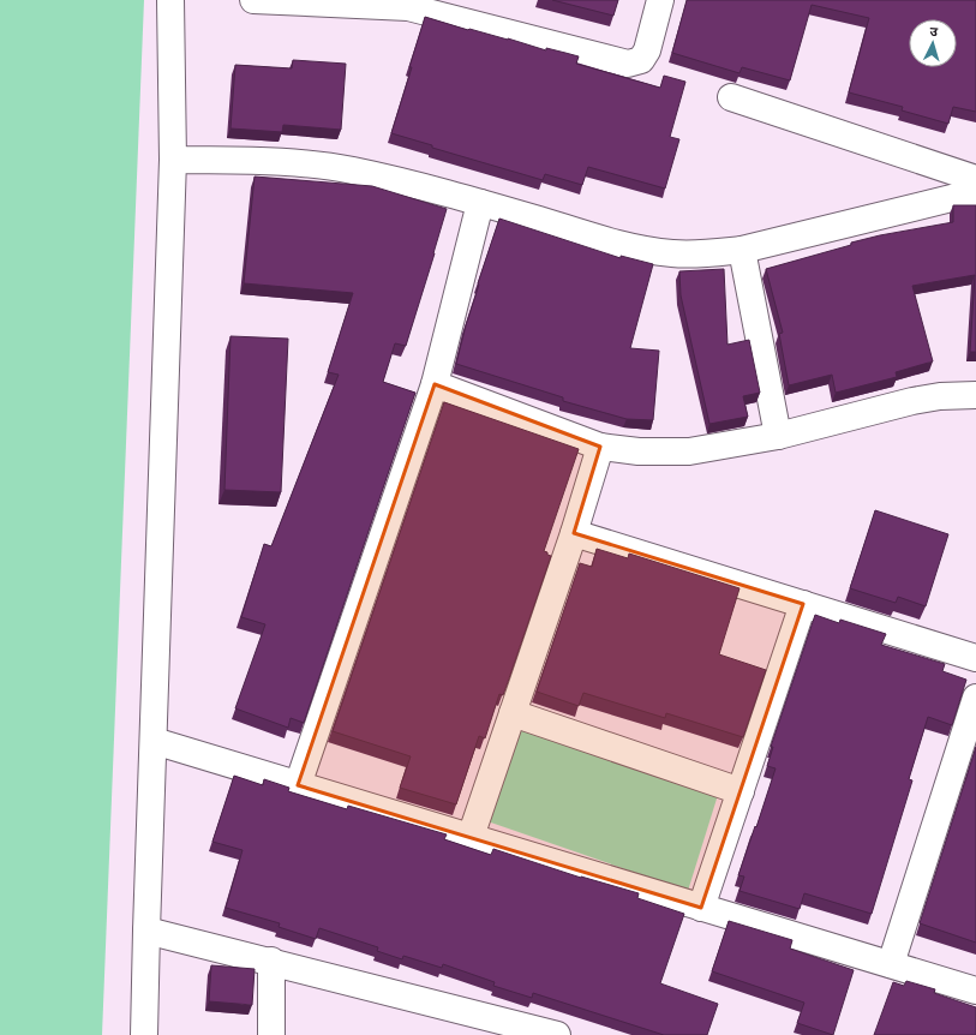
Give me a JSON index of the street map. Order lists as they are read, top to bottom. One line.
{"north":"top"}
